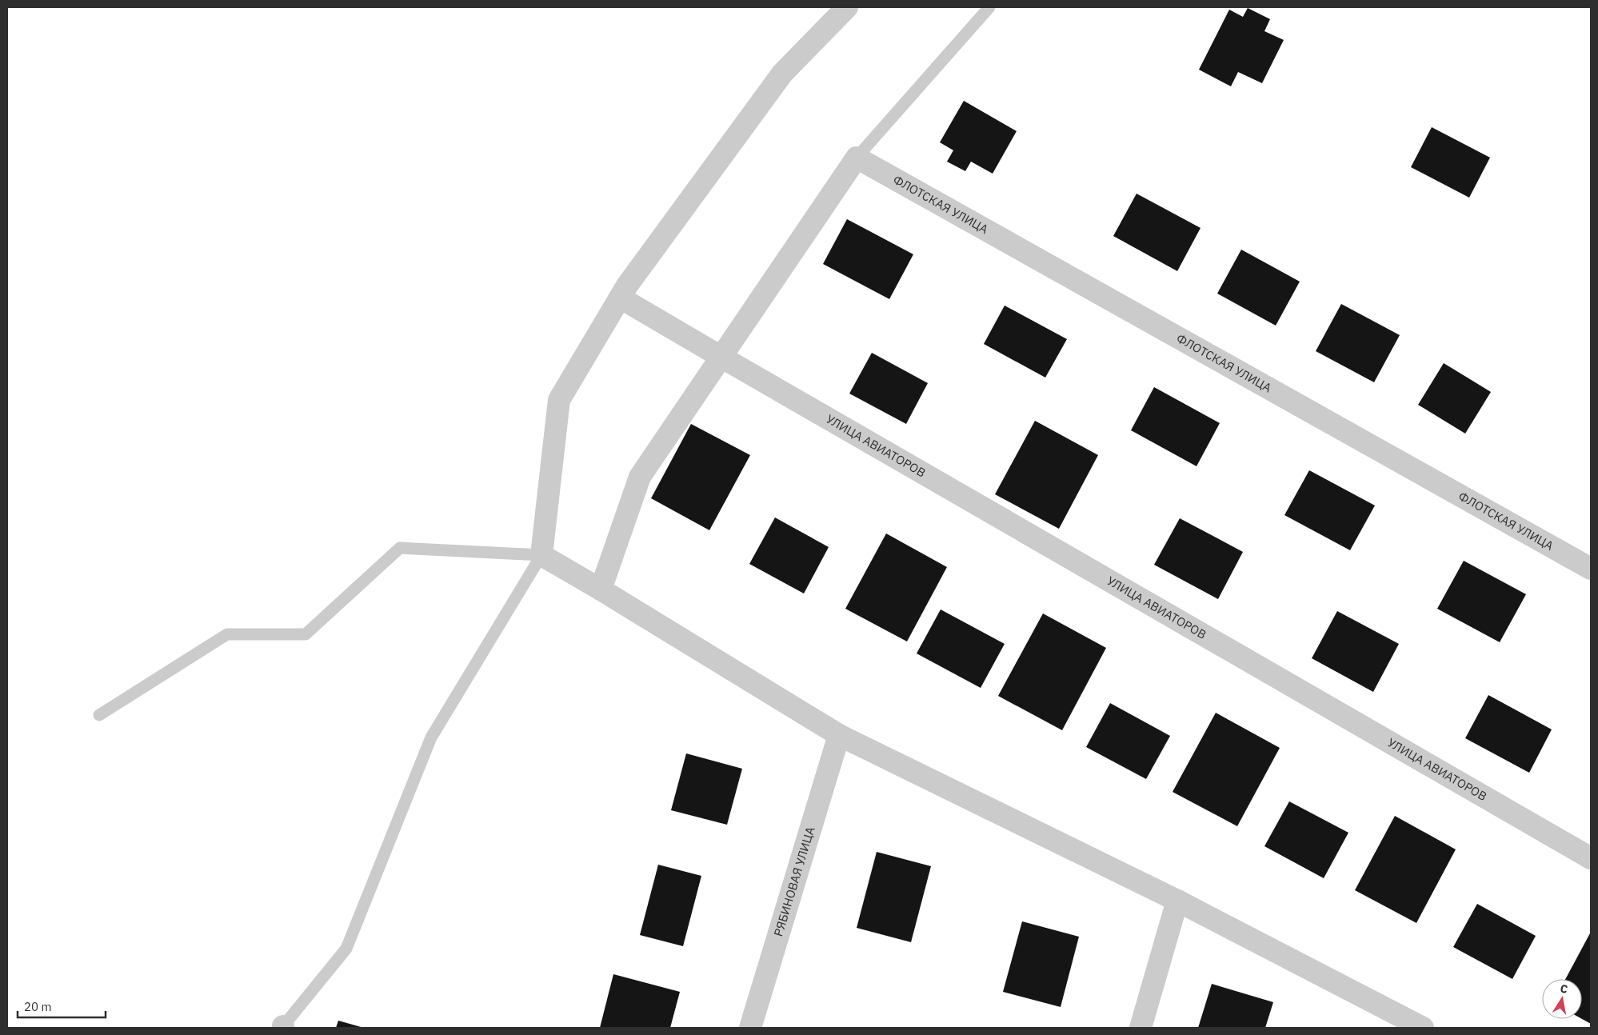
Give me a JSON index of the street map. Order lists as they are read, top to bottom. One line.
{"streets":{"street":["ФЛОТСКАЯ УЛИЦА","УЛИЦА АВИАТОРОВ","РЯБИНОВАЯ УЛИЦА"]},"scale_bar":"20 m","north":"top"}
